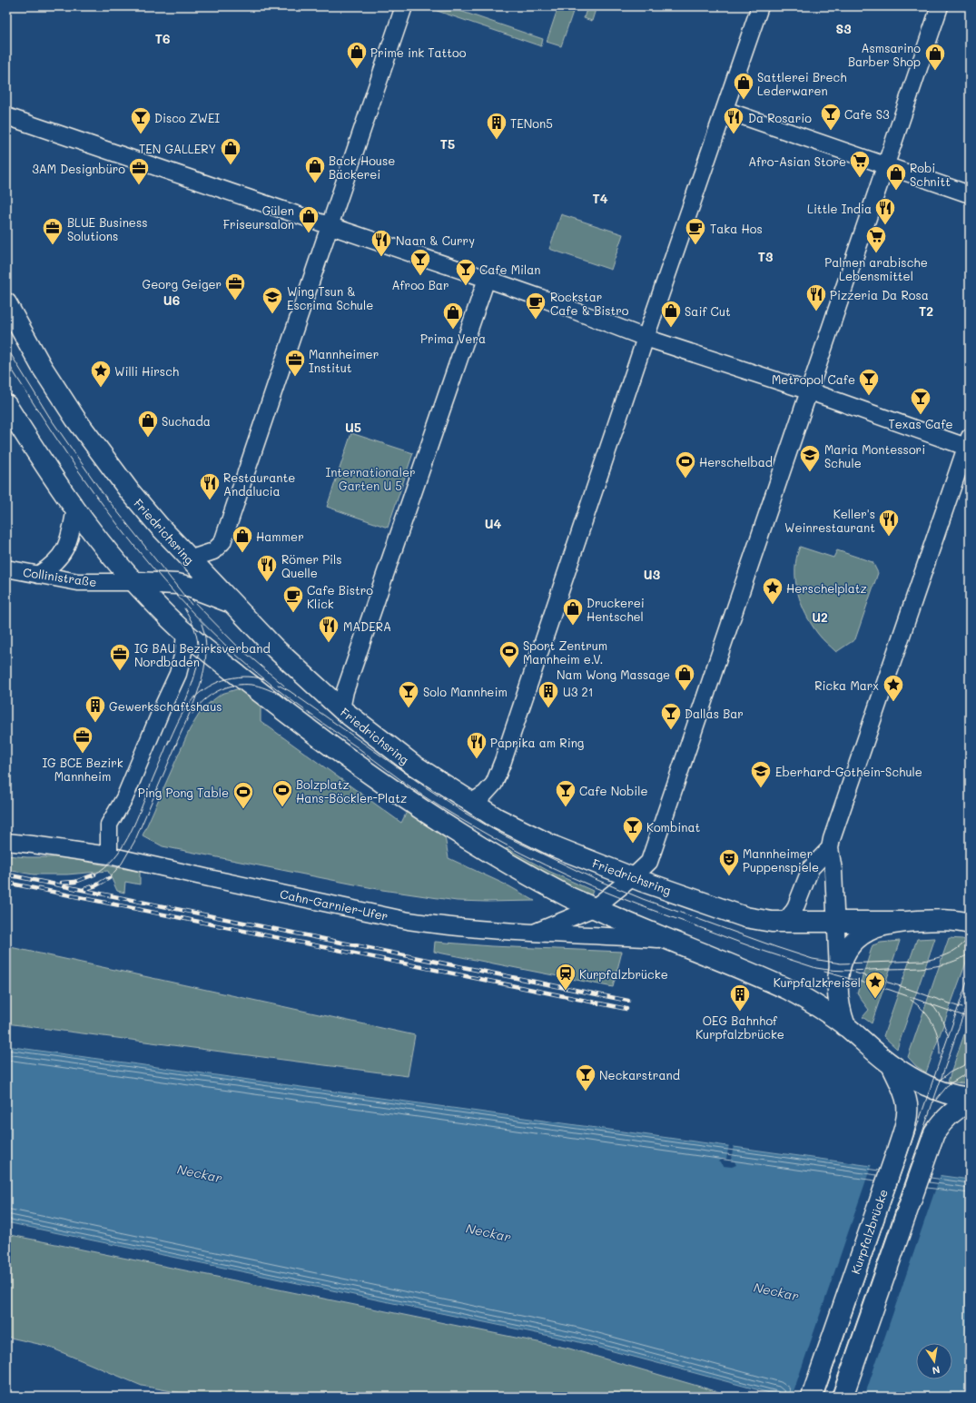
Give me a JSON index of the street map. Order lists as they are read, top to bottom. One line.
{"streets":{"main road":["Friedrichsring","Kurpfalzbrücke"],"street":["Collinistraße","Cahn-Garnier-Ufer"]},"districts":["S3","T6","T5","T4","T3","U6","T2","U5","U4","U3","U2"],"water":["Neckar"],"parks":["Internationaler Garten U 5"],"places":{"shop":["Prime ink Tattoo","Asmsarino Barber Shop","Sattlerei Brech Lederwaren","TEN GALLERY","Back House Bäckerei","Robi Schnitt","Gülen Friseursalon","Saif Cut","Prima Vera","Suchada","Hammer","Druckerei Hentschel","Nam Wong Massage"],"bar":["Cafe S3","Disco ZWEI","Afroo Bar","Cafe Milan","Metropol Cafe","Texas Cafe","Solo Mannheim","Dallas Bar","Cafe Nobile","Kombinat","Neckarstrand"],"restaurant":["Da Rosario","Little India","Naan & Curry","Pizzeria Da Rosa","Restaurante Andalucia","Keller's Weinrestaurant","Römer Pils Quelle","MADERA","Paprika am Ring"],"building":["TENon5","U3 21","Gewerkschaftshaus","OEG Bahnhof Kurpfalzbrücke"],"supermarket":["Afro-Asian Store","Palmen arabische Lebensmittel"],"office":["3AM Designbüro","BLUE Business Solutions","Georg Geiger","Mannheimer Institut","IG BAU Bezirksverband Nordbaden","IG BCE Bezirk Mannheim"],"cafe":["Taka Hos","Rockstar Cafe & Bistro","Cafe Bistro Klick"],"school or university":["Wing Tsun & Escrima Schule","Maria Montessori Schule","Eberhard-Gothein-Schule"],"place":["Willi Hirsch","Herschelplatz","Ricka Marx","Kurpfalzkreisel"],"sports":["Herschelbad","Sport Zentrum Mannheim e.V.","Bolzplatz Hans-Böckler-Platz","Ping Pong Table"],"theatre":["Mannheimer Puppenspiele"],"station":["Kurpfalzbrücke"]},"north":"bottom"}
